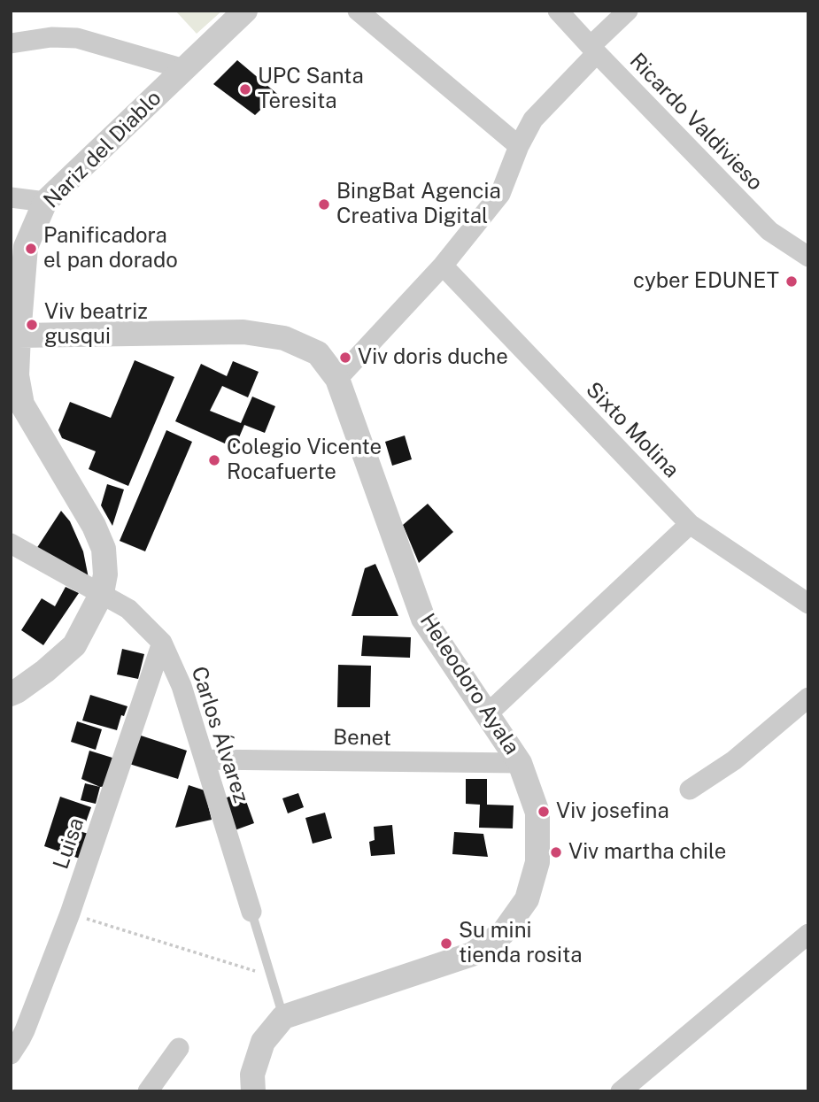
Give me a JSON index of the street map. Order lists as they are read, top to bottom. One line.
{"streets":{"street":["Ricardo Valdivieso","Nariz del Diablo","Sixto Molina","Heleodoro Ayala","Carlos Álvarez","Benet","Luisa"]},"crossings":[["Nariz del Diablo","Heleodoro Ayala"],["Nariz del Diablo","Carlos Álvarez"],["Heleodoro Ayala","Carlos Álvarez"],["Heleodoro Ayala","Benet"],["Carlos Álvarez","Benet"],["Carlos Álvarez","Luisa"]],"places":["UPC Santa Teresita","BingBat Agencia Creativa Digital","Panificadora el pan dorado","cyber EDUNET","Viv beatriz gusqui","Viv doris duche","Colegio Vicente Rocafuerte","Viv josefina","Viv martha chile","Su mini tienda rosita"]}
